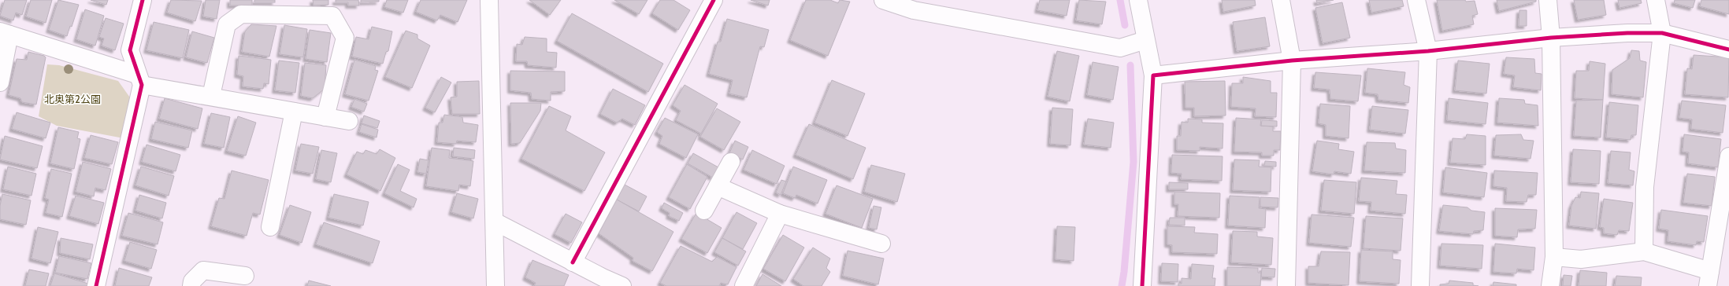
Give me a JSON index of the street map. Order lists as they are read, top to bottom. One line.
{"parks":["北奥第2公園"]}
